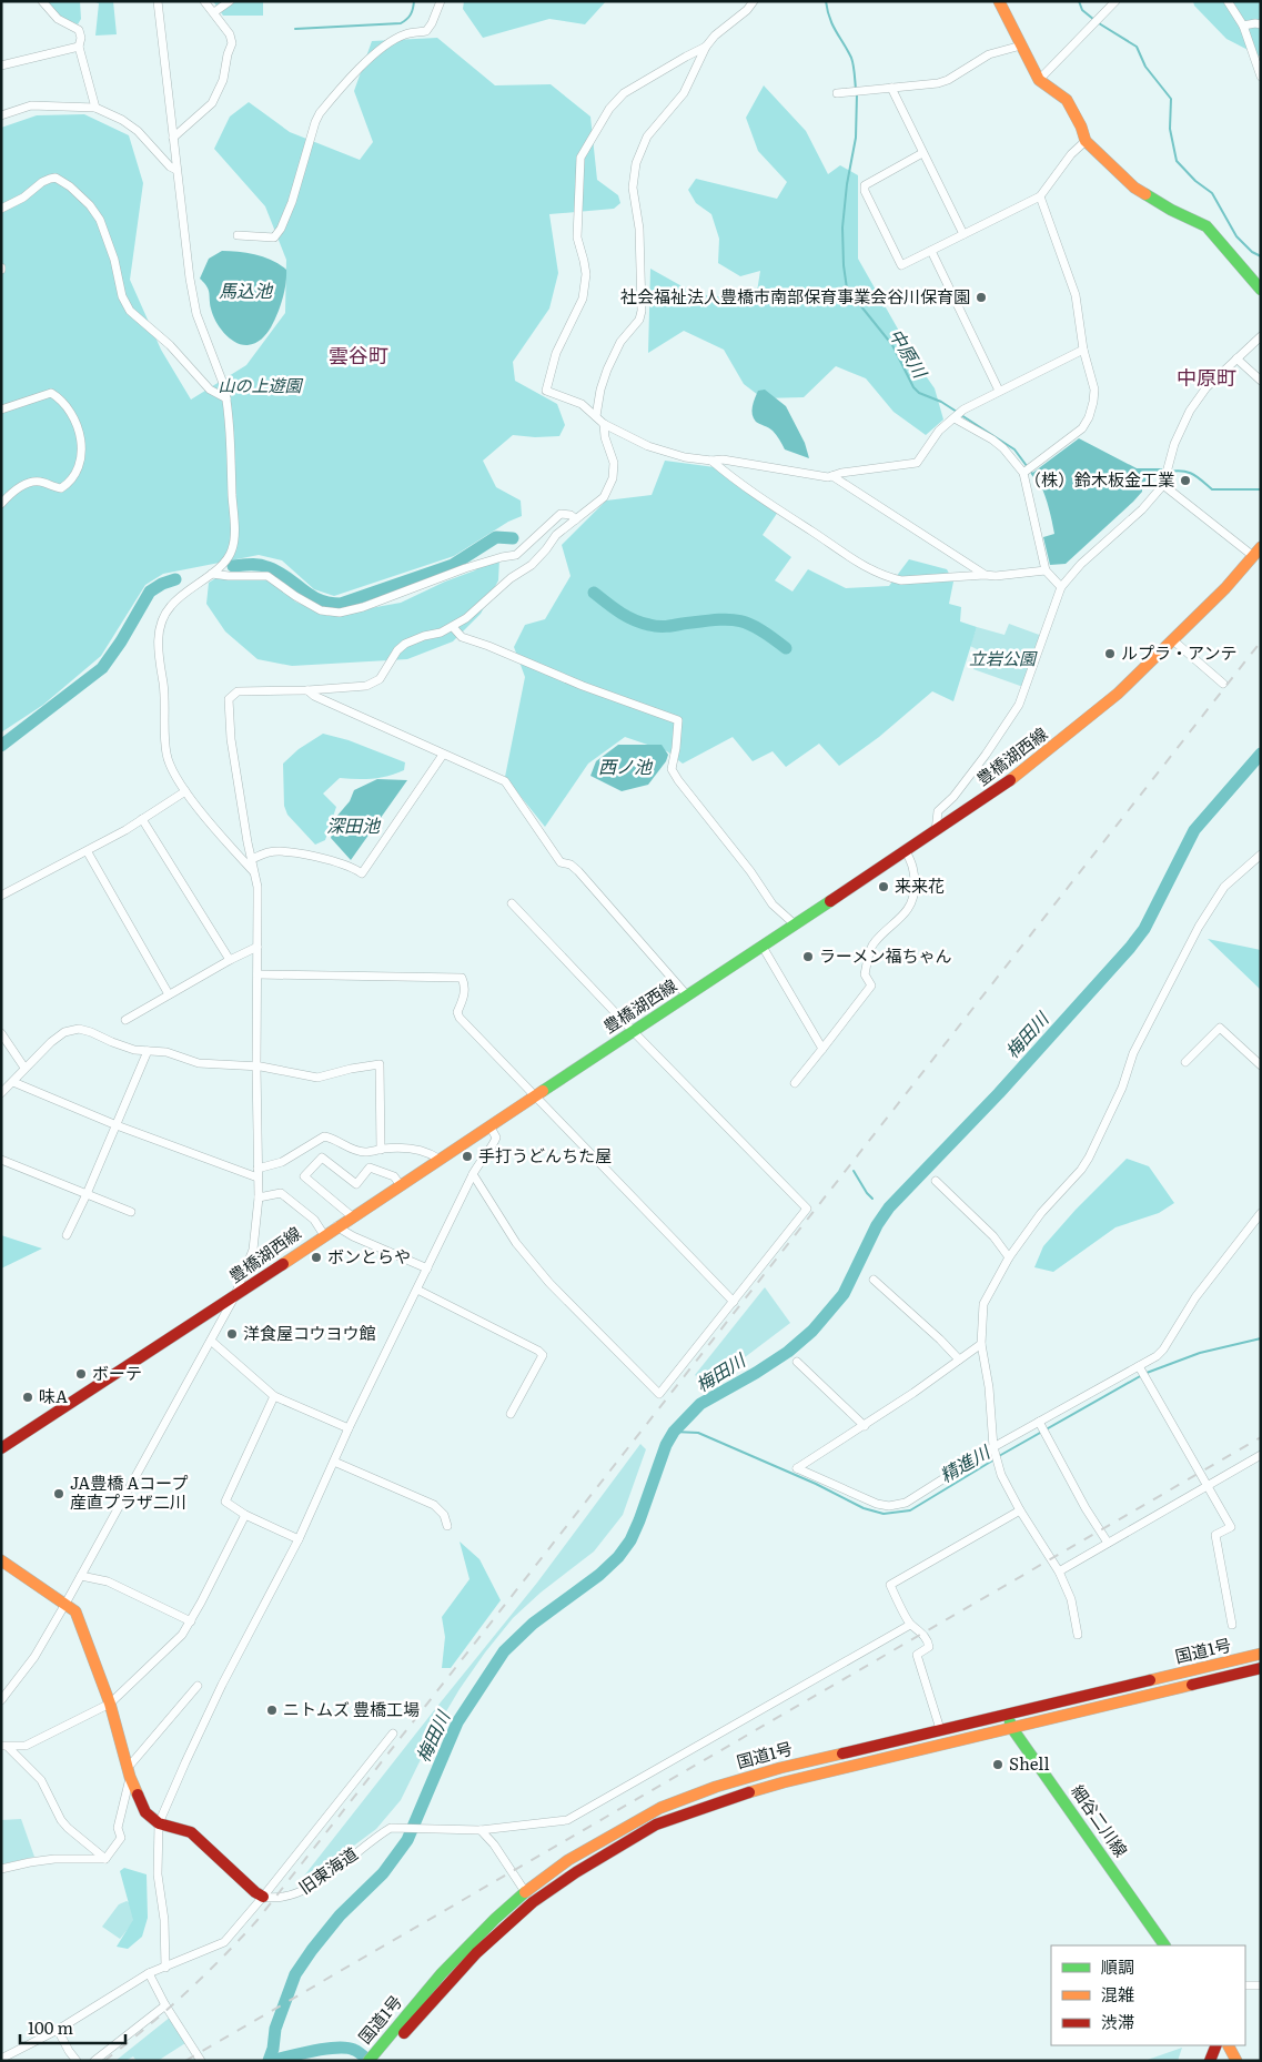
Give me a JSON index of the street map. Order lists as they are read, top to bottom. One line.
{"streets":{"main road":["豊橋湖西線","国道1号","細谷二川線"],"street":["旧東海道"]},"crossings":[["国道1号","細谷二川線"]],"districts":["雲谷町","中原町"],"water":["馬込池","中原川","西ノ池","深田池","梅田川","精進川"],"parks":["山の上遊園","立岩公園"],"places":["社会福祉法人豊橋市南部保育事業会谷川保育園","（株）鈴木板金工業","ルプラ・アンテ","来来花","ラーメン福ちゃん","手打うどんちた屋","ボンとらや","洋食屋コウヨウ館","ボーテ","味A","JA豊橋 Aコープ 産直プラザ二川","ニトムズ 豊橋工場","Shell"],"legend":["順調","混雑","渋滞"],"scale_bar":"100 m"}
